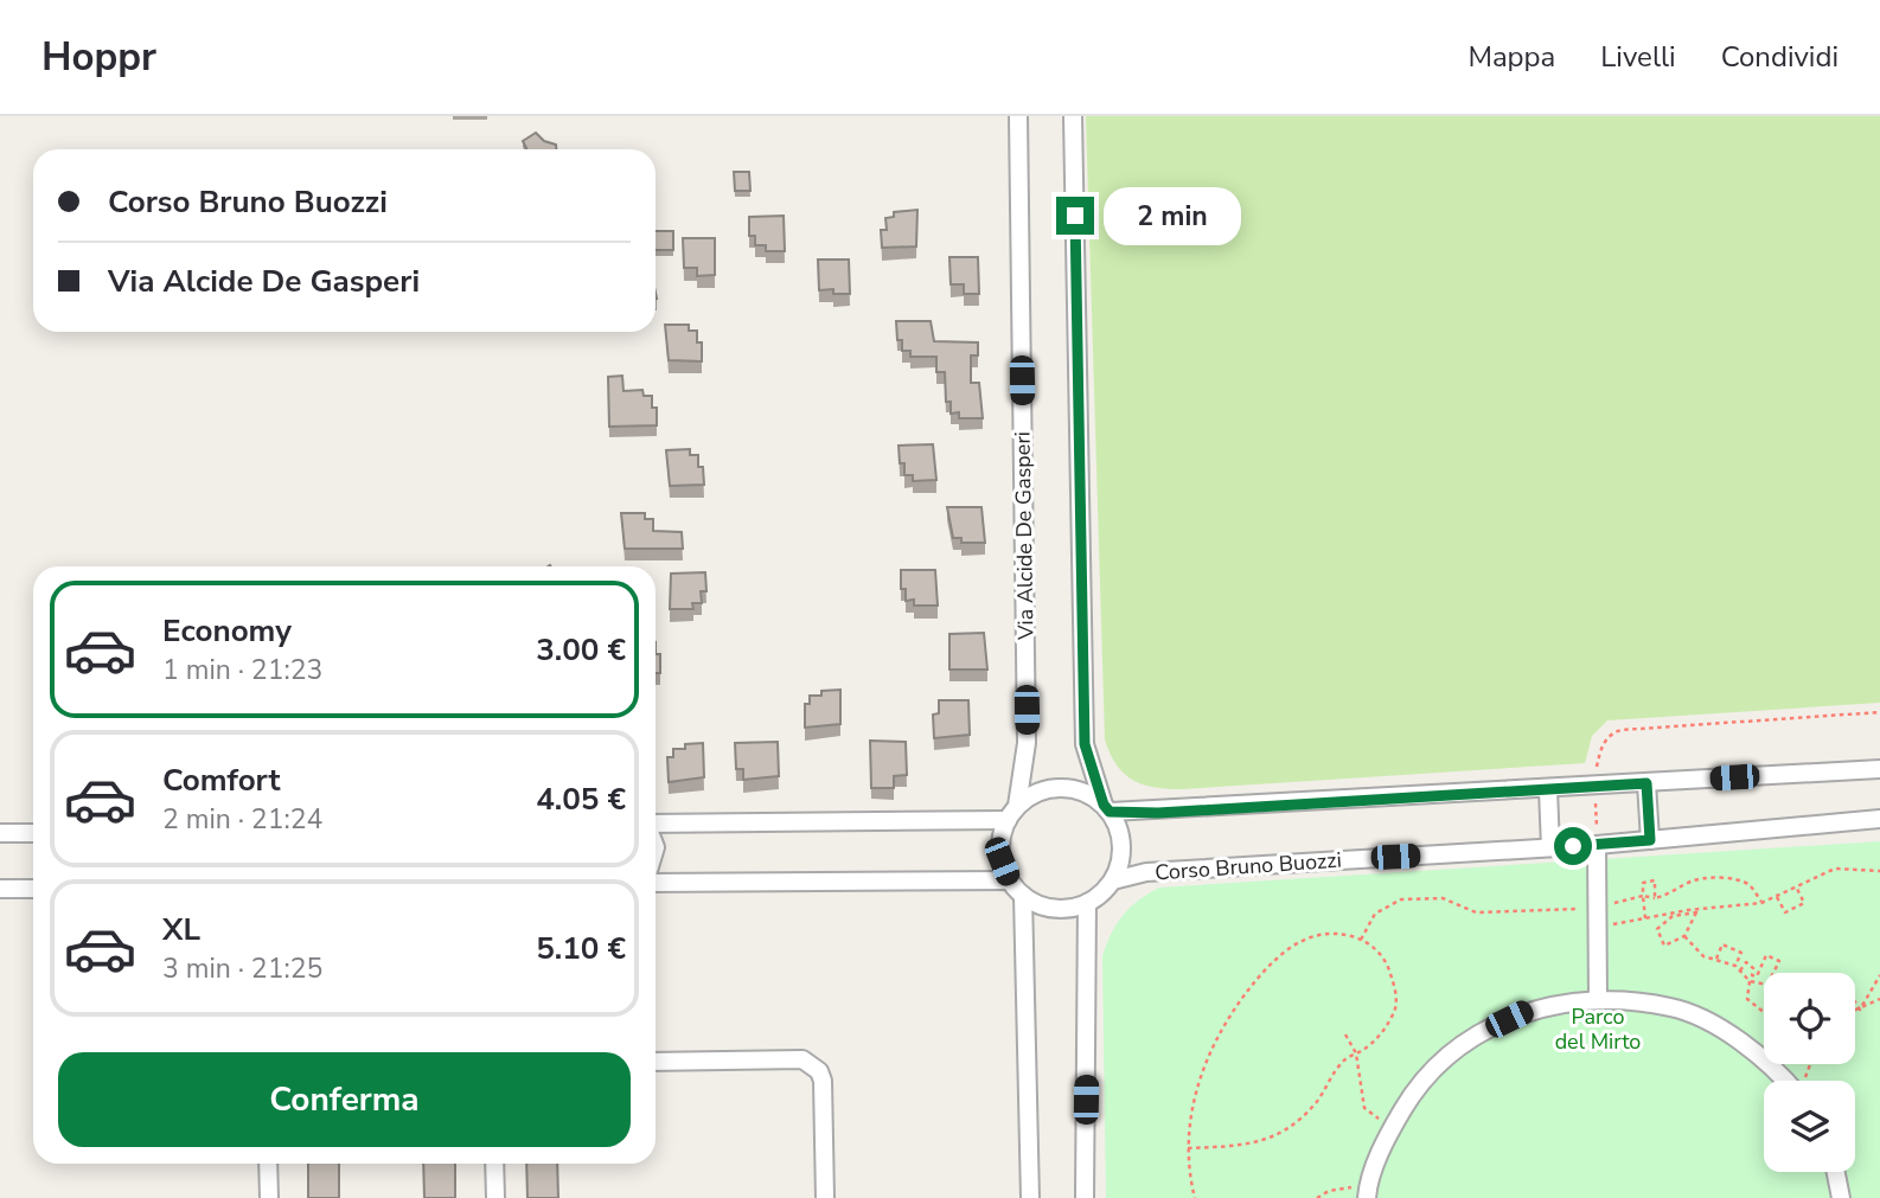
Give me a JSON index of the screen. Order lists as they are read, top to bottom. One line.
{"streets":{"street":["Via Alcide De Gasperi","Corso Bruno Buozzi"]},"crossings":[["Via Alcide De Gasperi","Corso Bruno Buozzi"]],"parks":["Parco del Mirto"],"page":{"header":"Hoppr","nav":["Mappa","Livelli","Condividi"],"banner":["Corso Bruno Buozzi","Via Alcide De Gasperi"],"bubble":"2 min","list":[{"name":"Economy","note":"1 min · 21:23","value":"3.00 €"},{"name":"Comfort","note":"2 min · 21:24","value":"4.05 €"},{"name":"XL","note":"3 min · 21:25","value":"5.10 €"}],"buttons":"Conferma"}}
